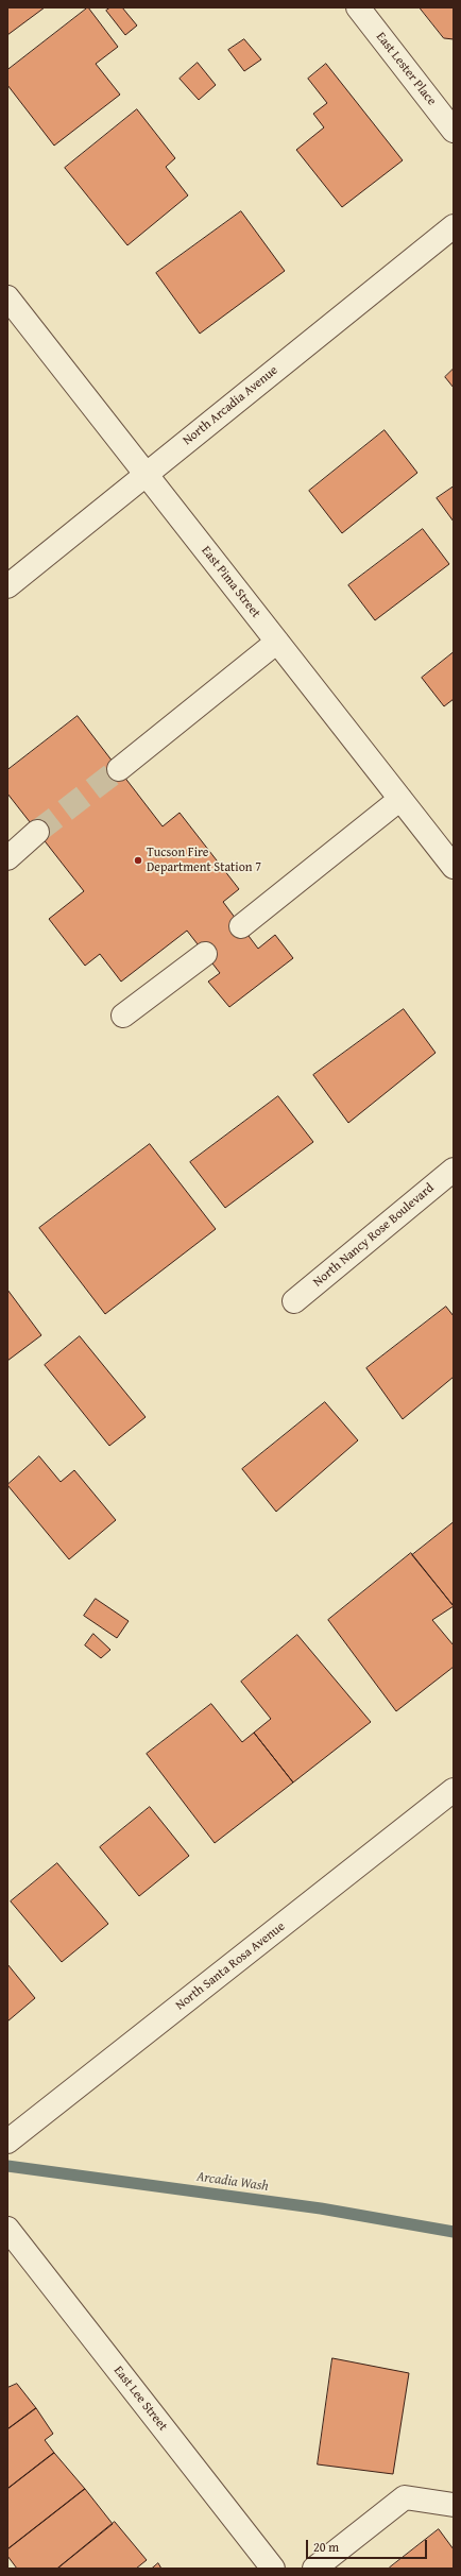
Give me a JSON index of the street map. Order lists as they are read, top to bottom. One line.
{"streets":{"street":["East Lester Place","North Arcadia Avenue","East Pima Street","North Nancy Rose Boulevard","North Santa Rosa Avenue","East Lee Street"]},"crossings":[["North Arcadia Avenue","East Pima Street"]],"water":["Arcadia Wash"],"places":["Tucson Fire Department Station 7"],"scale_bar":"20 m"}
